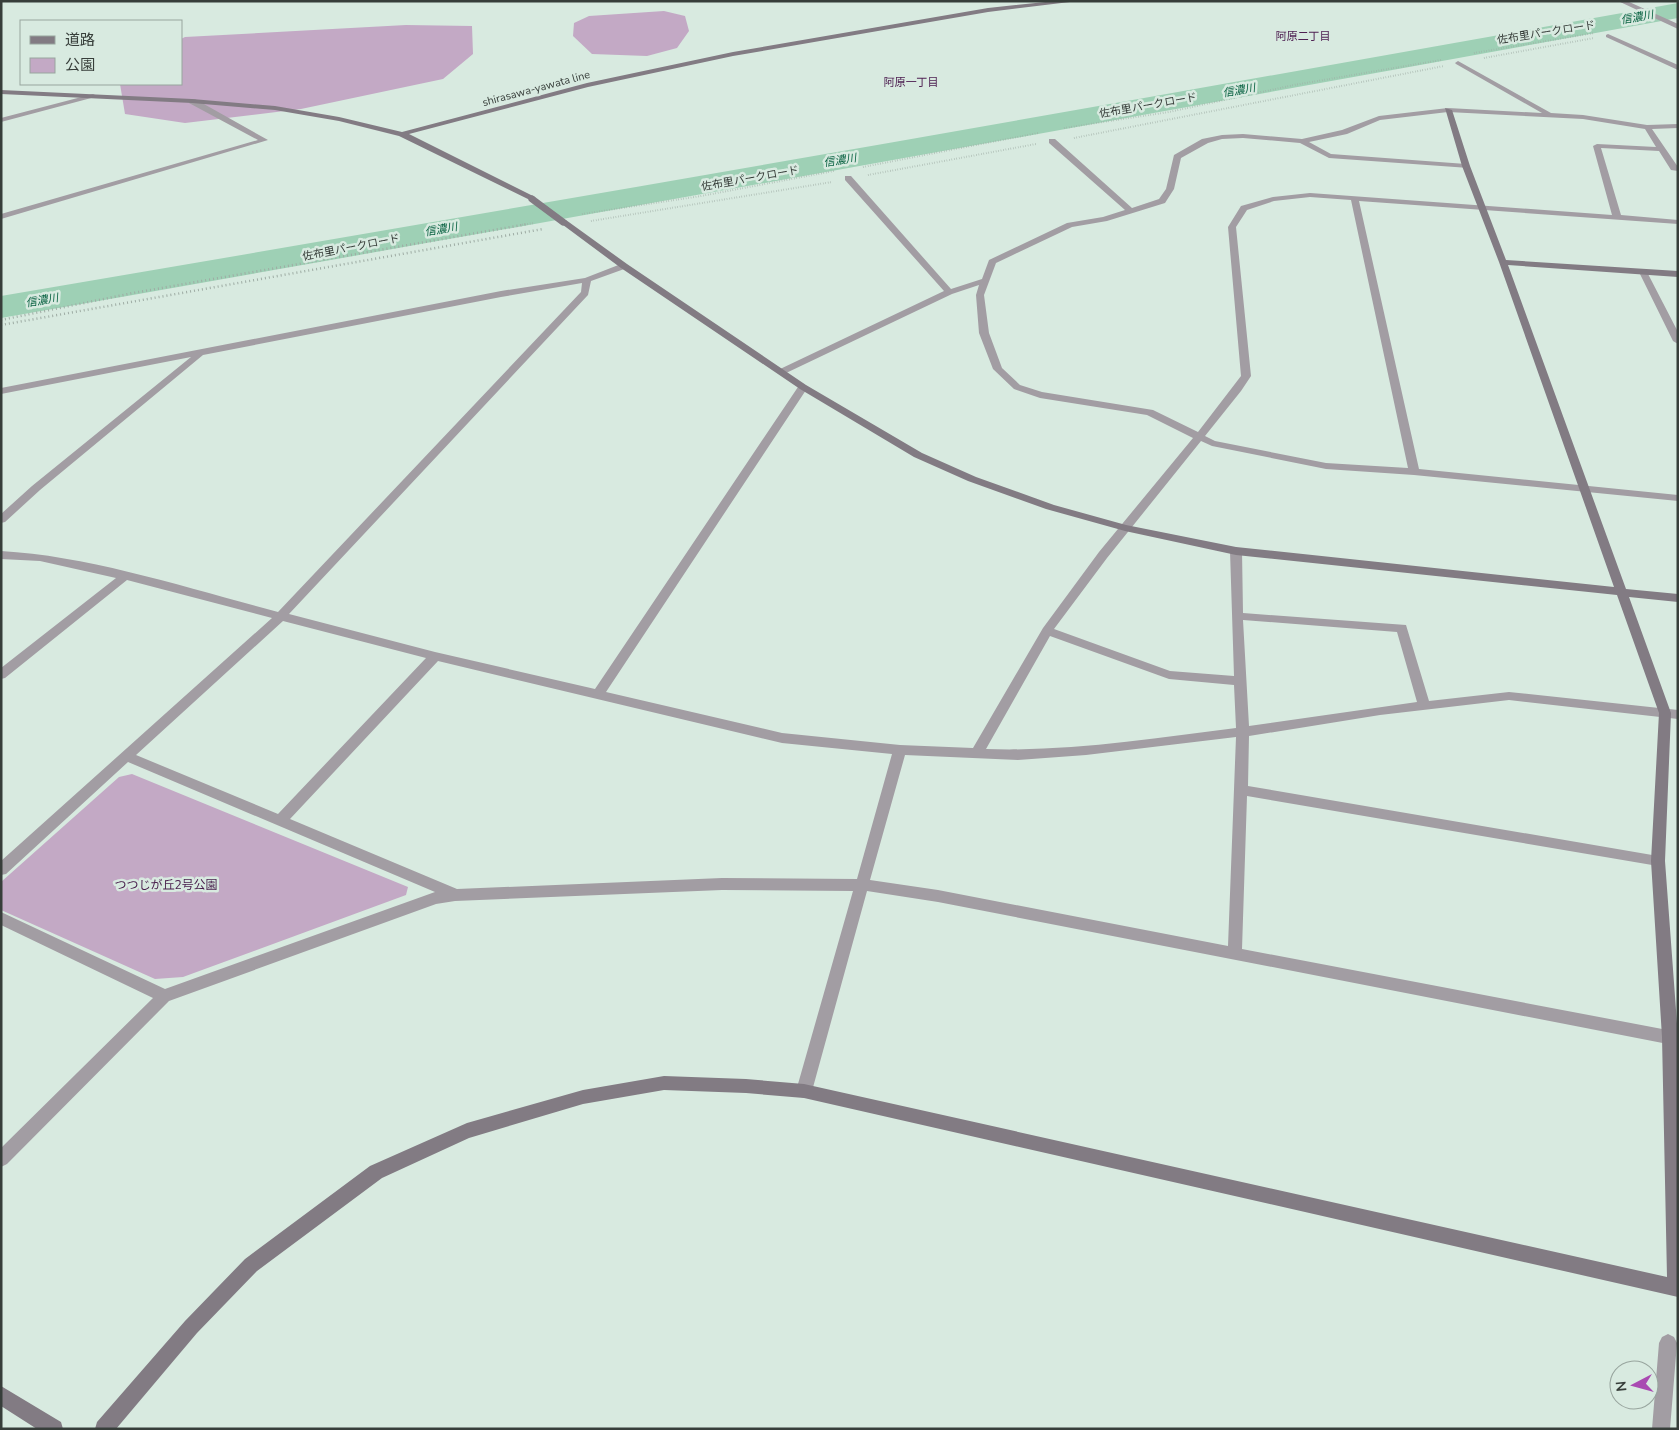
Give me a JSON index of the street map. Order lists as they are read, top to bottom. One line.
{"streets":{"street":["shirasawa-yawata line"],"path":["佐布里パークロード"]},"districts":["阿原二丁目","阿原一丁目"],"water":["信濃川"],"parks":["つつじが丘2号公園"],"legend":["道路","公園"],"north":"left"}
